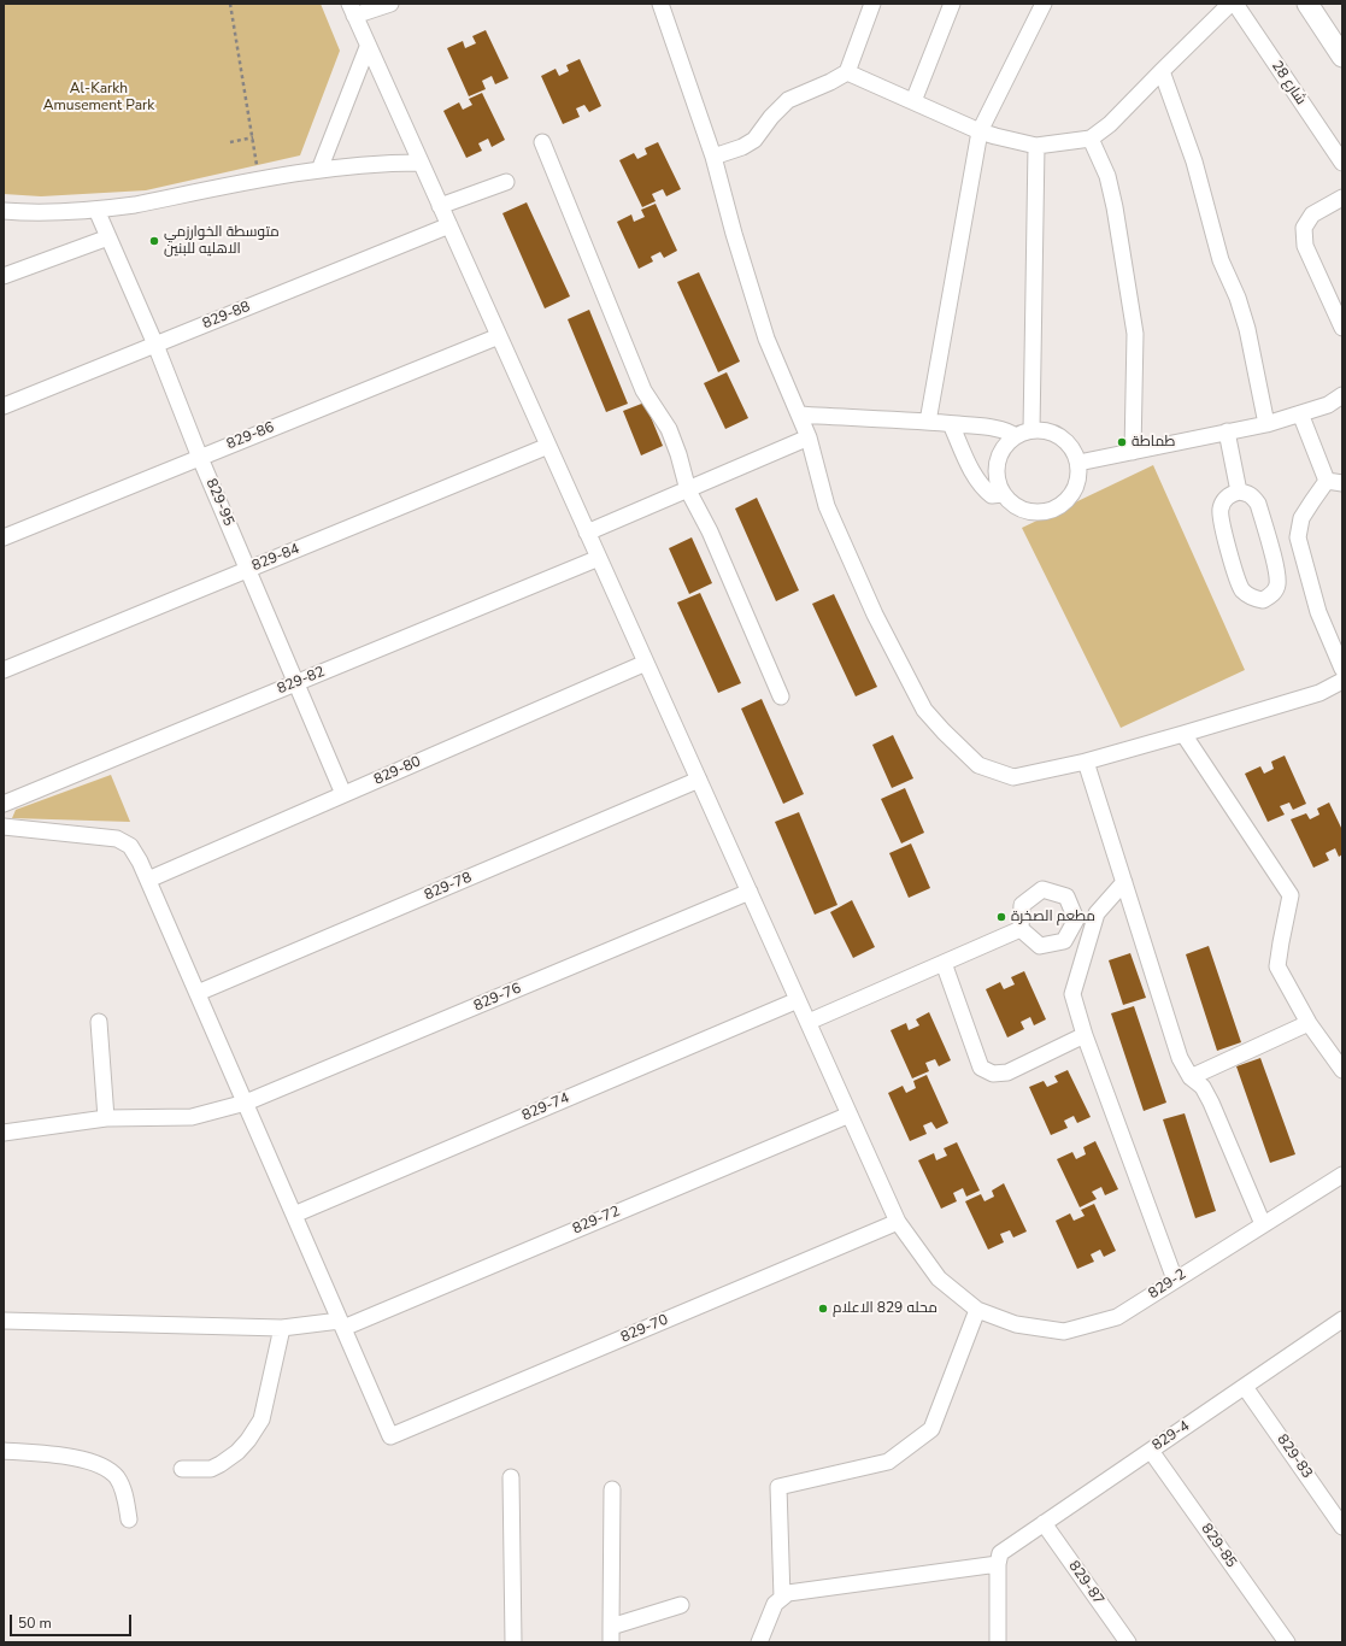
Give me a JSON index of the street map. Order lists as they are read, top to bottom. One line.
{"streets":{"street":["شارع 28","829-88","829-86","829-95","829-84","829-82","829-80","829-78","829-76","829-74","829-72","829-2","829-70","829-4","829-83","829-85","829-87"]},"crossings":[["829-88","829-95"],["829-88","829-2"],["829-86","829-95"],["829-86","829-2"],["829-95","829-84"],["829-95","829-82"],["829-95","829-80"],["829-84","829-2"],["829-82","829-2"],["829-80","829-2"],["829-78","829-2"],["829-76","829-2"],["829-74","829-2"],["829-72","829-2"],["829-72","829-70"],["829-2","829-70"],["829-4","829-83"],["829-4","829-85"],["829-4","829-87"]],"parks":["Al-Karkh Amusement Park"],"places":["متوسطة الخوارزمي الاهليه للبنين","طماطة","مطعم الصخرة","محله 829 الاعلام"],"scale_bar":"50 m"}
